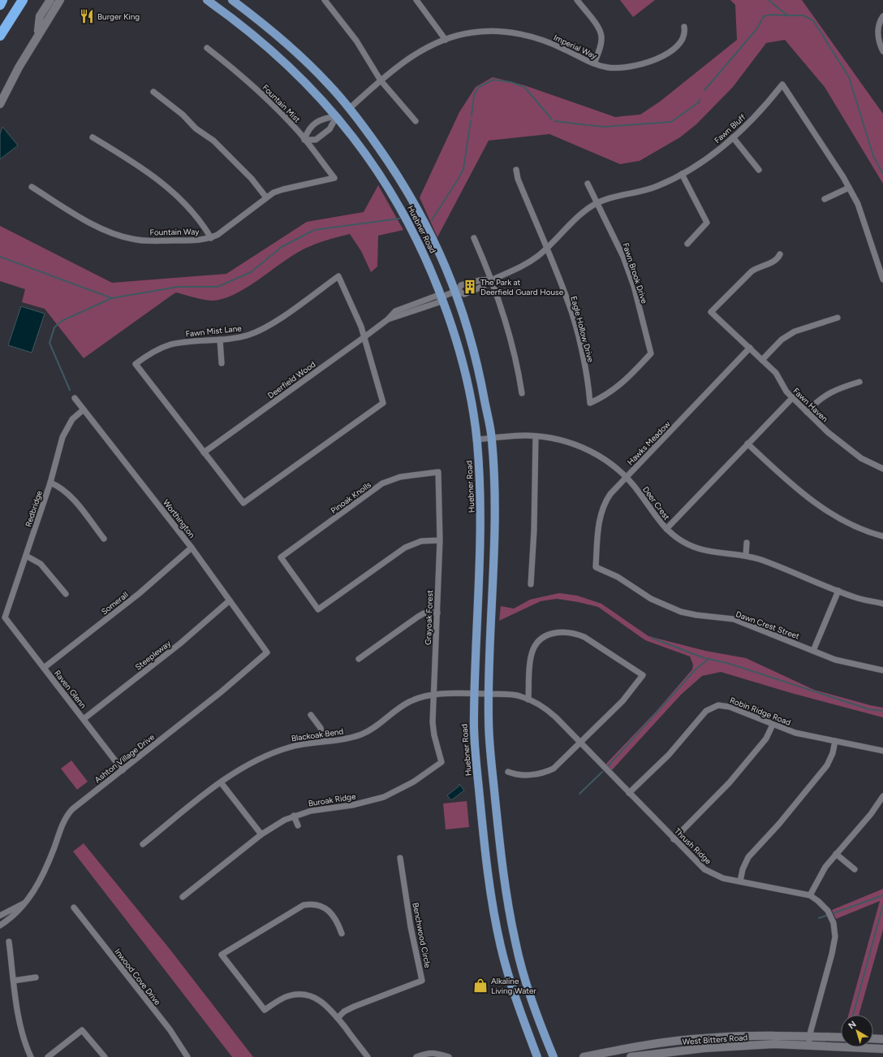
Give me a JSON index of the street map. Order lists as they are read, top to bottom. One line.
{"streets":{"main road":["Huebner Road","West Bitters Road"],"street":["Imperial Way","Fountain Mist","Fawn Bluff","Fountain Way","Fawn Brook Drive","Eagle Hollow Drive","Fawn Mist Lane","Deerfield Wood","Fawn Haven","Hawks Meadow","Pinoak Knolls","Deer Crest","Redbridge","Worthington","Somerall","Grayoak Forest","Dawn Crest Street","Steepleway","Raven Glenn","Robin Ridge Road","Blackoak Bend","Ashton Village Drive","Buroak Ridge","Thrush Ridge","Benchwood Circle","Inwood Cove Drive"]},"crossings":[["Imperial Way","Huebner Road"],["Fountain Mist","Fountain Way"],["Fawn Bluff","Huebner Road"],["Fawn Bluff","Fawn Brook Drive"],["Fawn Bluff","Eagle Hollow Drive"],["Huebner Road","Deerfield Wood"],["Huebner Road","Deer Crest"],["Huebner Road","Blackoak Bend"],["Huebner Road","Thrush Ridge"],["Fawn Brook Drive","Eagle Hollow Drive"],["Fawn Mist Lane","Deerfield Wood"],["Fawn Haven","Hawks Meadow"],["Hawks Meadow","Deer Crest"],["Hawks Meadow","Dawn Crest Street"],["Pinoak Knolls","Grayoak Forest"],["Redbridge","Worthington"],["Redbridge","Raven Glenn"],["Worthington","Somerall"],["Worthington","Steepleway"],["Worthington","Ashton Village Drive"],["Somerall","Raven Glenn"],["Grayoak Forest","Blackoak Bend"],["Grayoak Forest","Buroak Ridge"],["Steepleway","Raven Glenn"],["Raven Glenn","Ashton Village Drive"],["Robin Ridge Road","Thrush Ridge"],["Blackoak Bend","Thrush Ridge"],["Thrush Ridge","West Bitters Road"]],"places":{"restaurant":["Burger King"],"building":["The Park at Deerfield Guard House"],"shop":["Alkaline Living Water"]},"north":"top left"}
